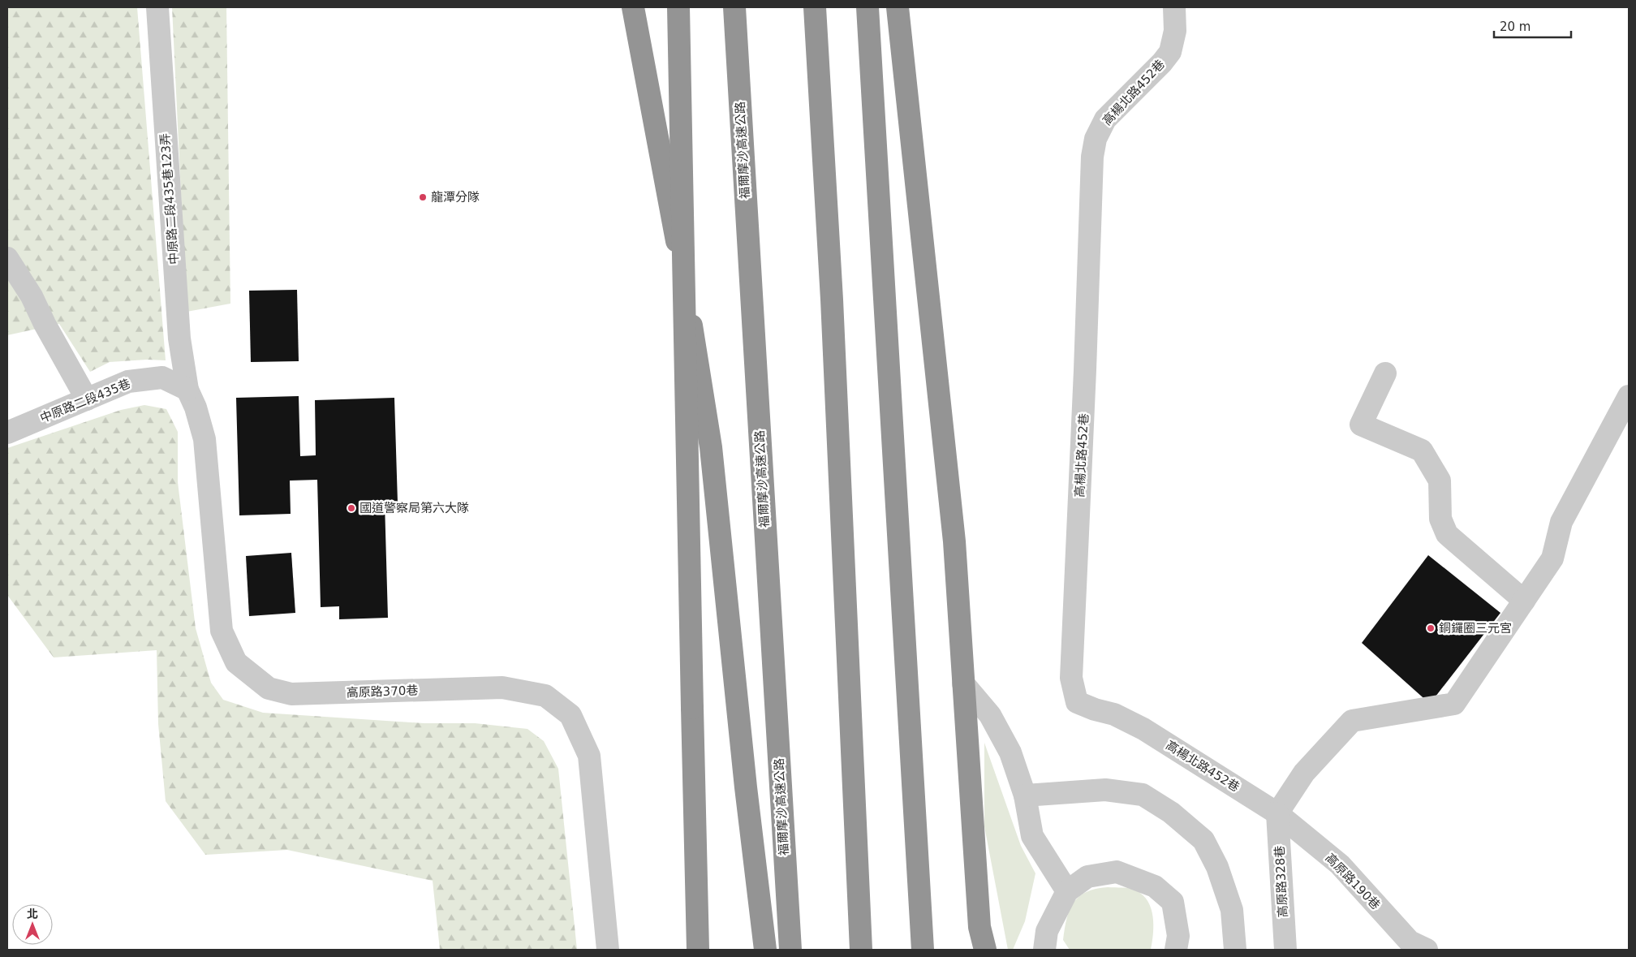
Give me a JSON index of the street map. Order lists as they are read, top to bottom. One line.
{"streets":{"highway":["福爾摩沙高速公路"],"street":["高楊北路452巷","中原路二段435巷123弄","中原路二段435巷","高原路370巷","高原路328巷","高原路190巷"]},"crossings":[["高楊北路452巷","高原路328巷"],["高楊北路452巷","高原路190巷"],["中原路二段435巷123弄","中原路二段435巷"],["中原路二段435巷123弄","高原路370巷"],["中原路二段435巷","高原路370巷"],["高原路328巷","高原路190巷"]],"places":["龍潭分隊","國道警察局第六大隊","銅鑼圈三元宮"],"scale_bar":"20 m","north":"top"}
